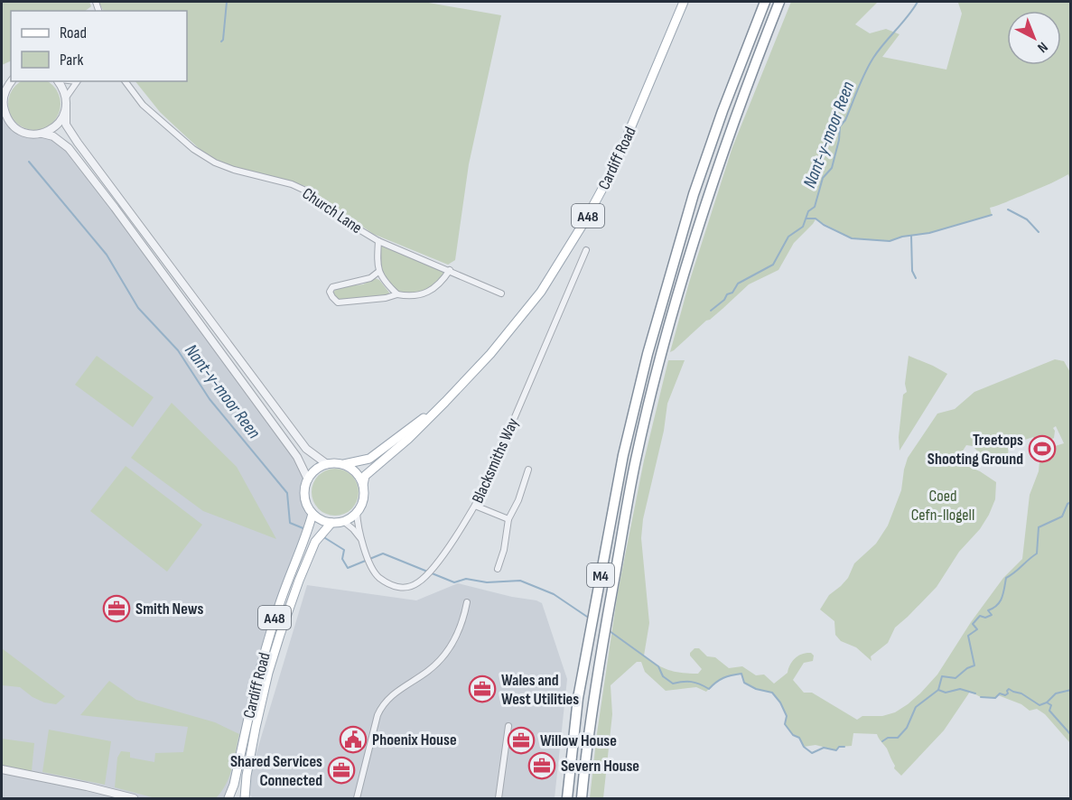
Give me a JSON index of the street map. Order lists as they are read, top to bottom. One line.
{"streets":{"highway":["M4"],"main road":["Cardiff Road","A48"],"street":["Church Lane","Blacksmiths Way"]},"crossings":[["Cardiff Road","Blacksmiths Way"]],"water":["Nant-y-moor Reen"],"parks":["Coed Cefn-llogell"],"places":{"sports":["Treetops Shooting Ground"],"office":["Smith News","Wales and West Utilities","Willow House","Severn House","Shared Services Connected"],"public building":["Phoenix House"]},"legend":["Road","Park"],"north":"bottom right"}
